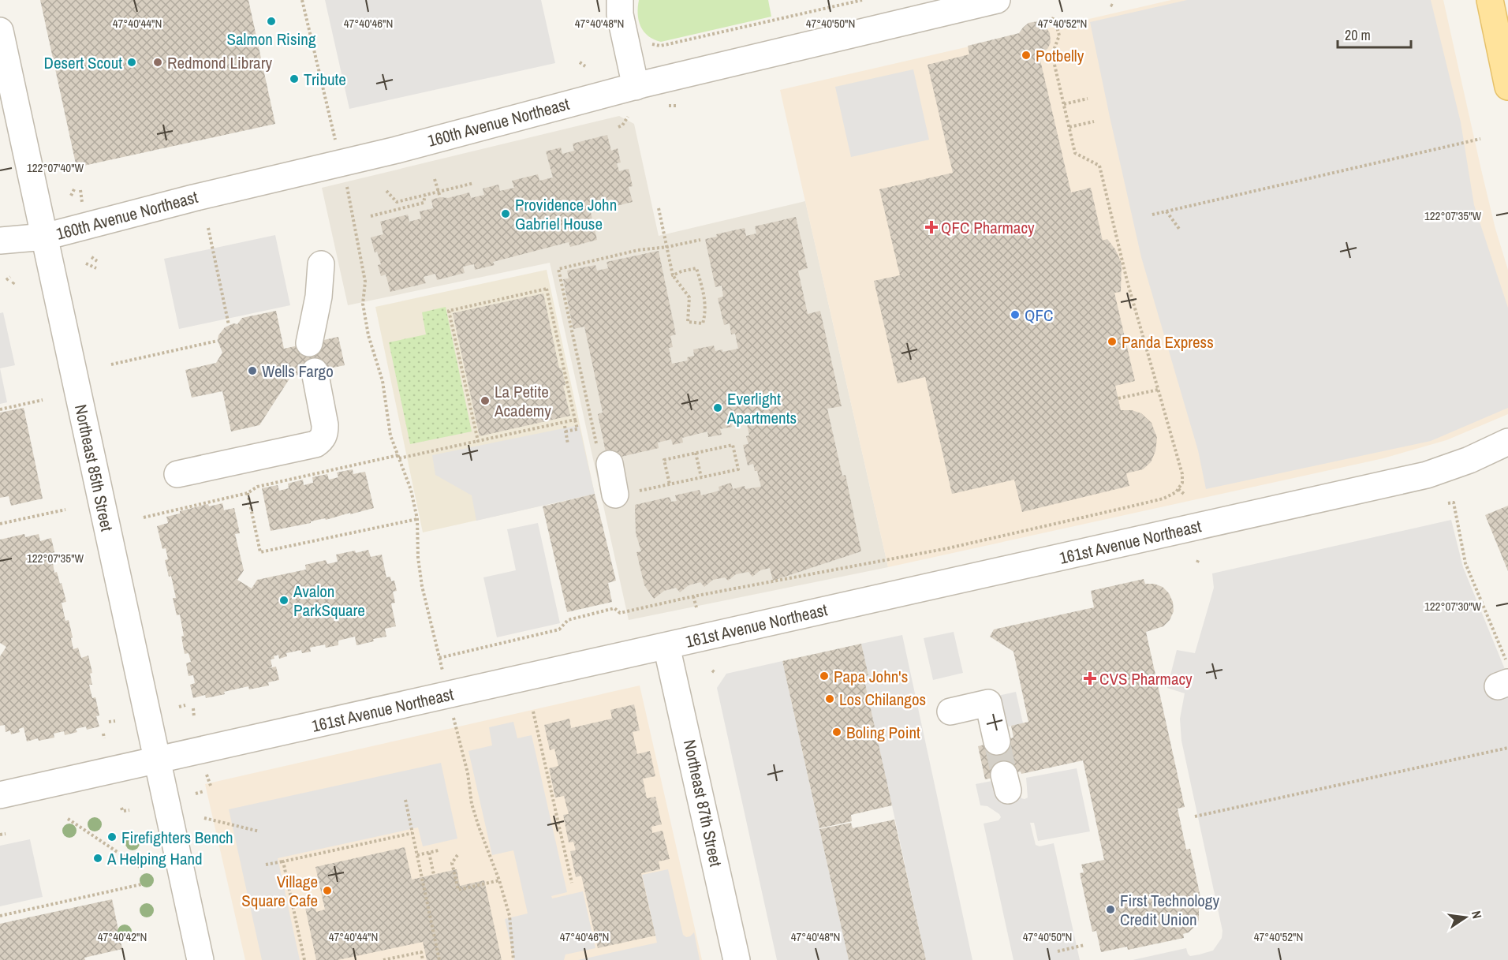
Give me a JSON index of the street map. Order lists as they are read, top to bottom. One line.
{"streets":{"street":["160th Avenue Northeast","Northeast 85th Street","161st Avenue Northeast","Northeast 87th Street"]},"crossings":[["160th Avenue Northeast","Northeast 85th Street"],["Northeast 85th Street","161st Avenue Northeast"],["161st Avenue Northeast","Northeast 87th Street"]],"places":{"other":["Salmon Rising","Potbelly","Desert Scout","Redmond Library","Tribute","Providence John Gabriel House","QFC","Panda Express","Wells Fargo","La Petite Academy","Everlight Apartments","Avalon ParkSquare","Papa John's","Los Chilangos","Boling Point","Firefighters Bench","A Helping Hand","Village Square Cafe","First Technology Credit Union"],"health":["QFC Pharmacy","CVS Pharmacy"]},"scale_bar":"20 m","north":"right","coordinates":["47°40'44\"N","47°40'46\"N","47°40'48\"N","47°40'50\"N","47°40'52\"N","122°07'40\"W","122°07'35\"W","122°07'30\"W","47°40'42\"N"]}
